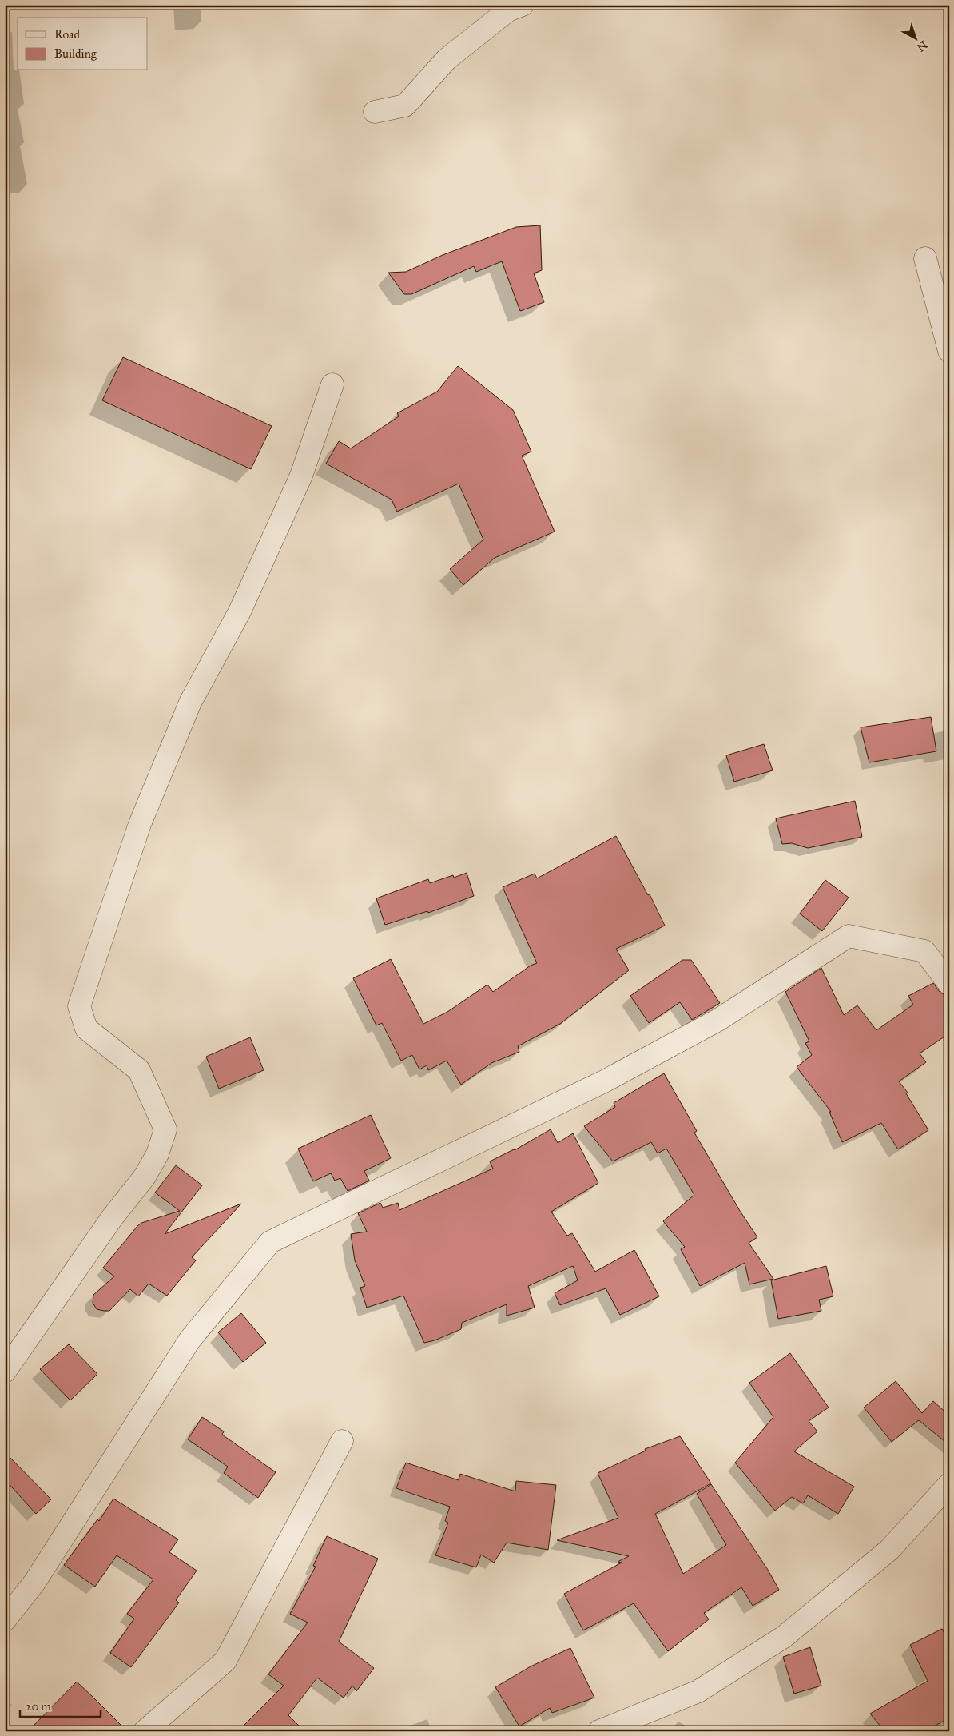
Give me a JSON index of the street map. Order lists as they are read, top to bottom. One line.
{"legend":["Road","Building"],"scale_bar":"20 m","north":"bottom right"}
